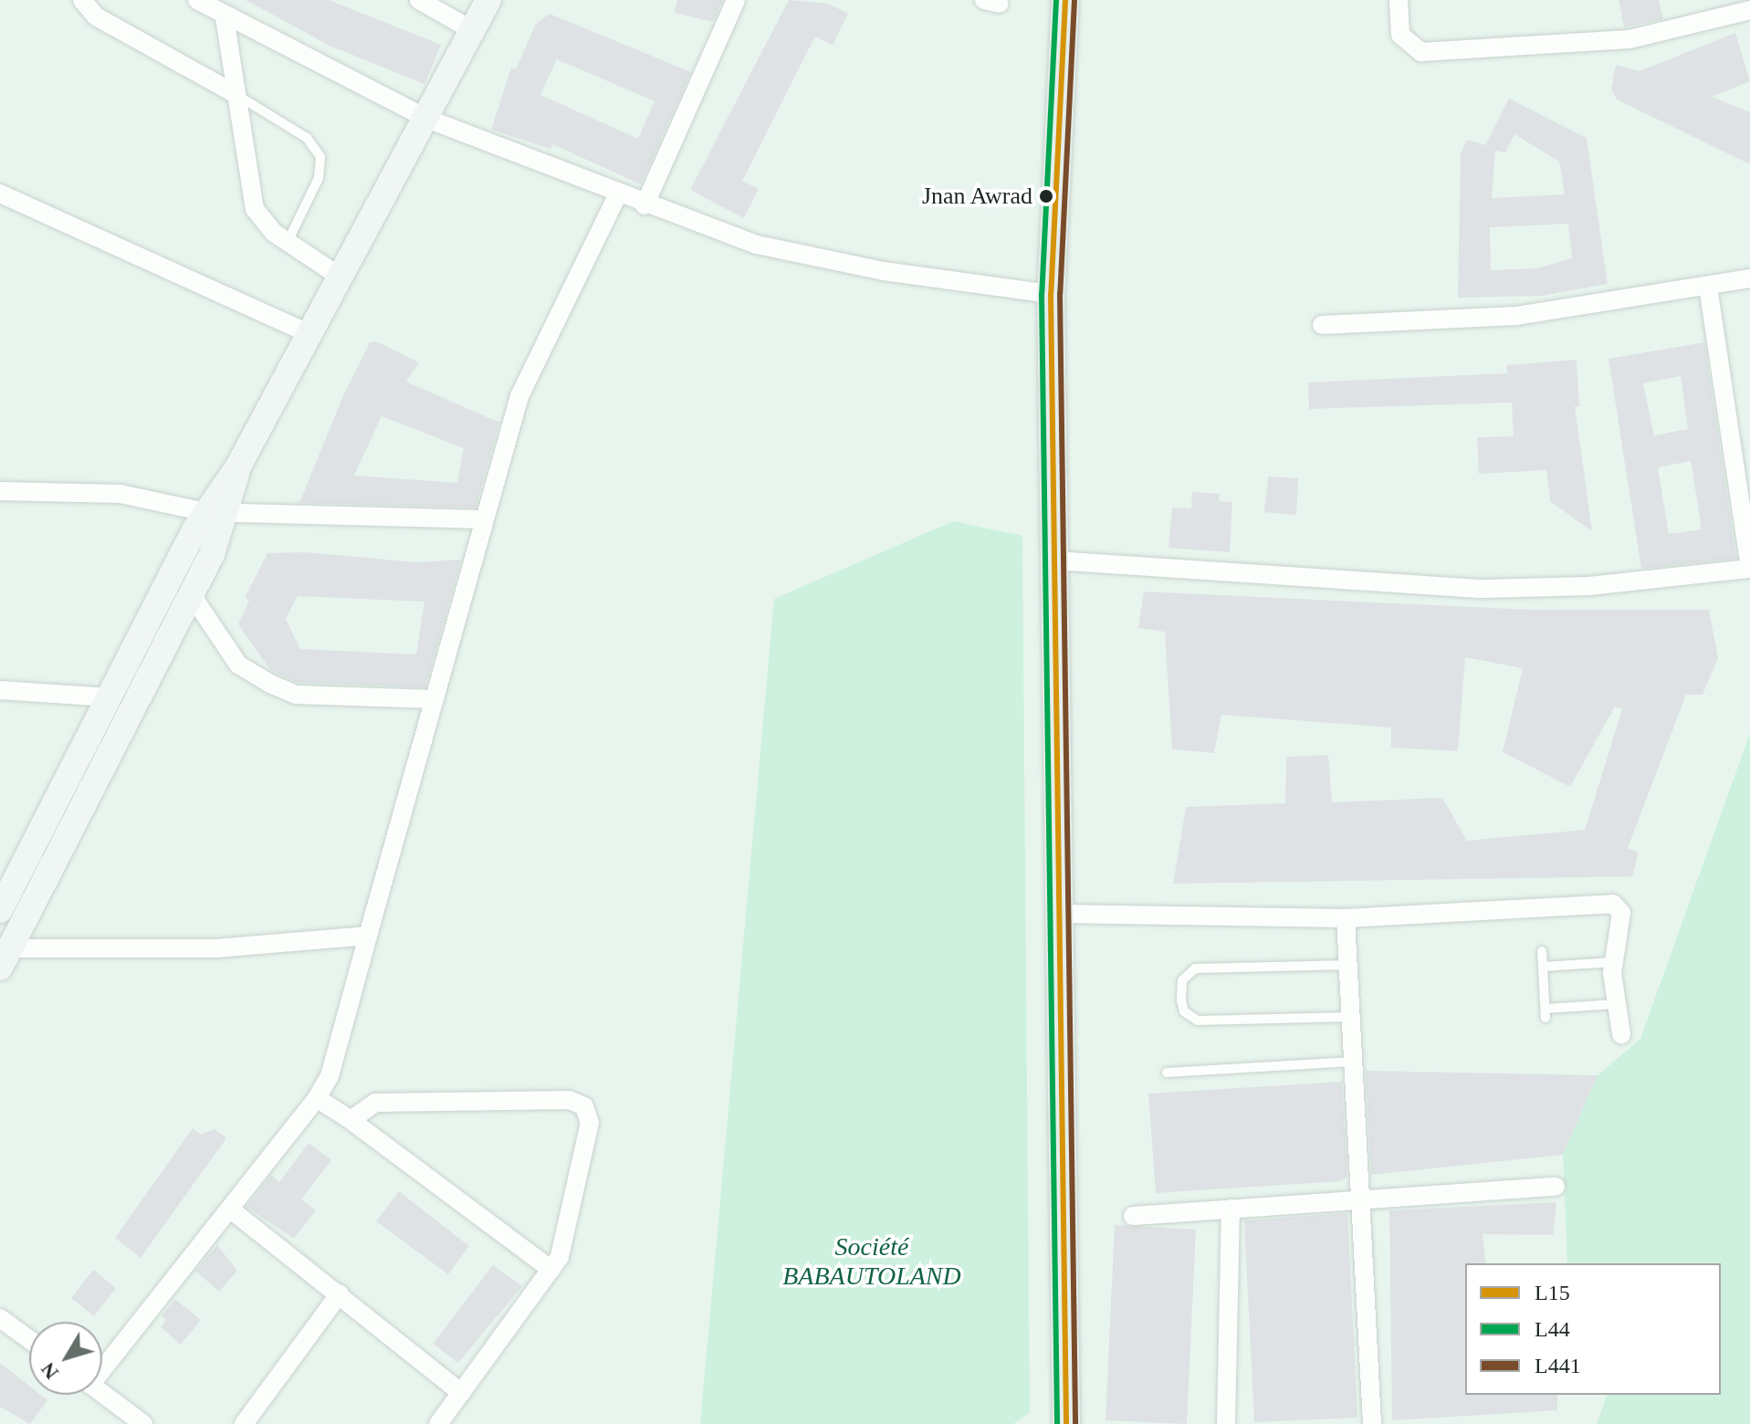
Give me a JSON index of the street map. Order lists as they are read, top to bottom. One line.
{"parks":["Société BABAUTOLAND"],"places":["Jnan Awrad"],"lines":["transit line L15","transit line L44","transit line L441"],"legend":["L15","L44","L441"],"north":"bottom left"}
